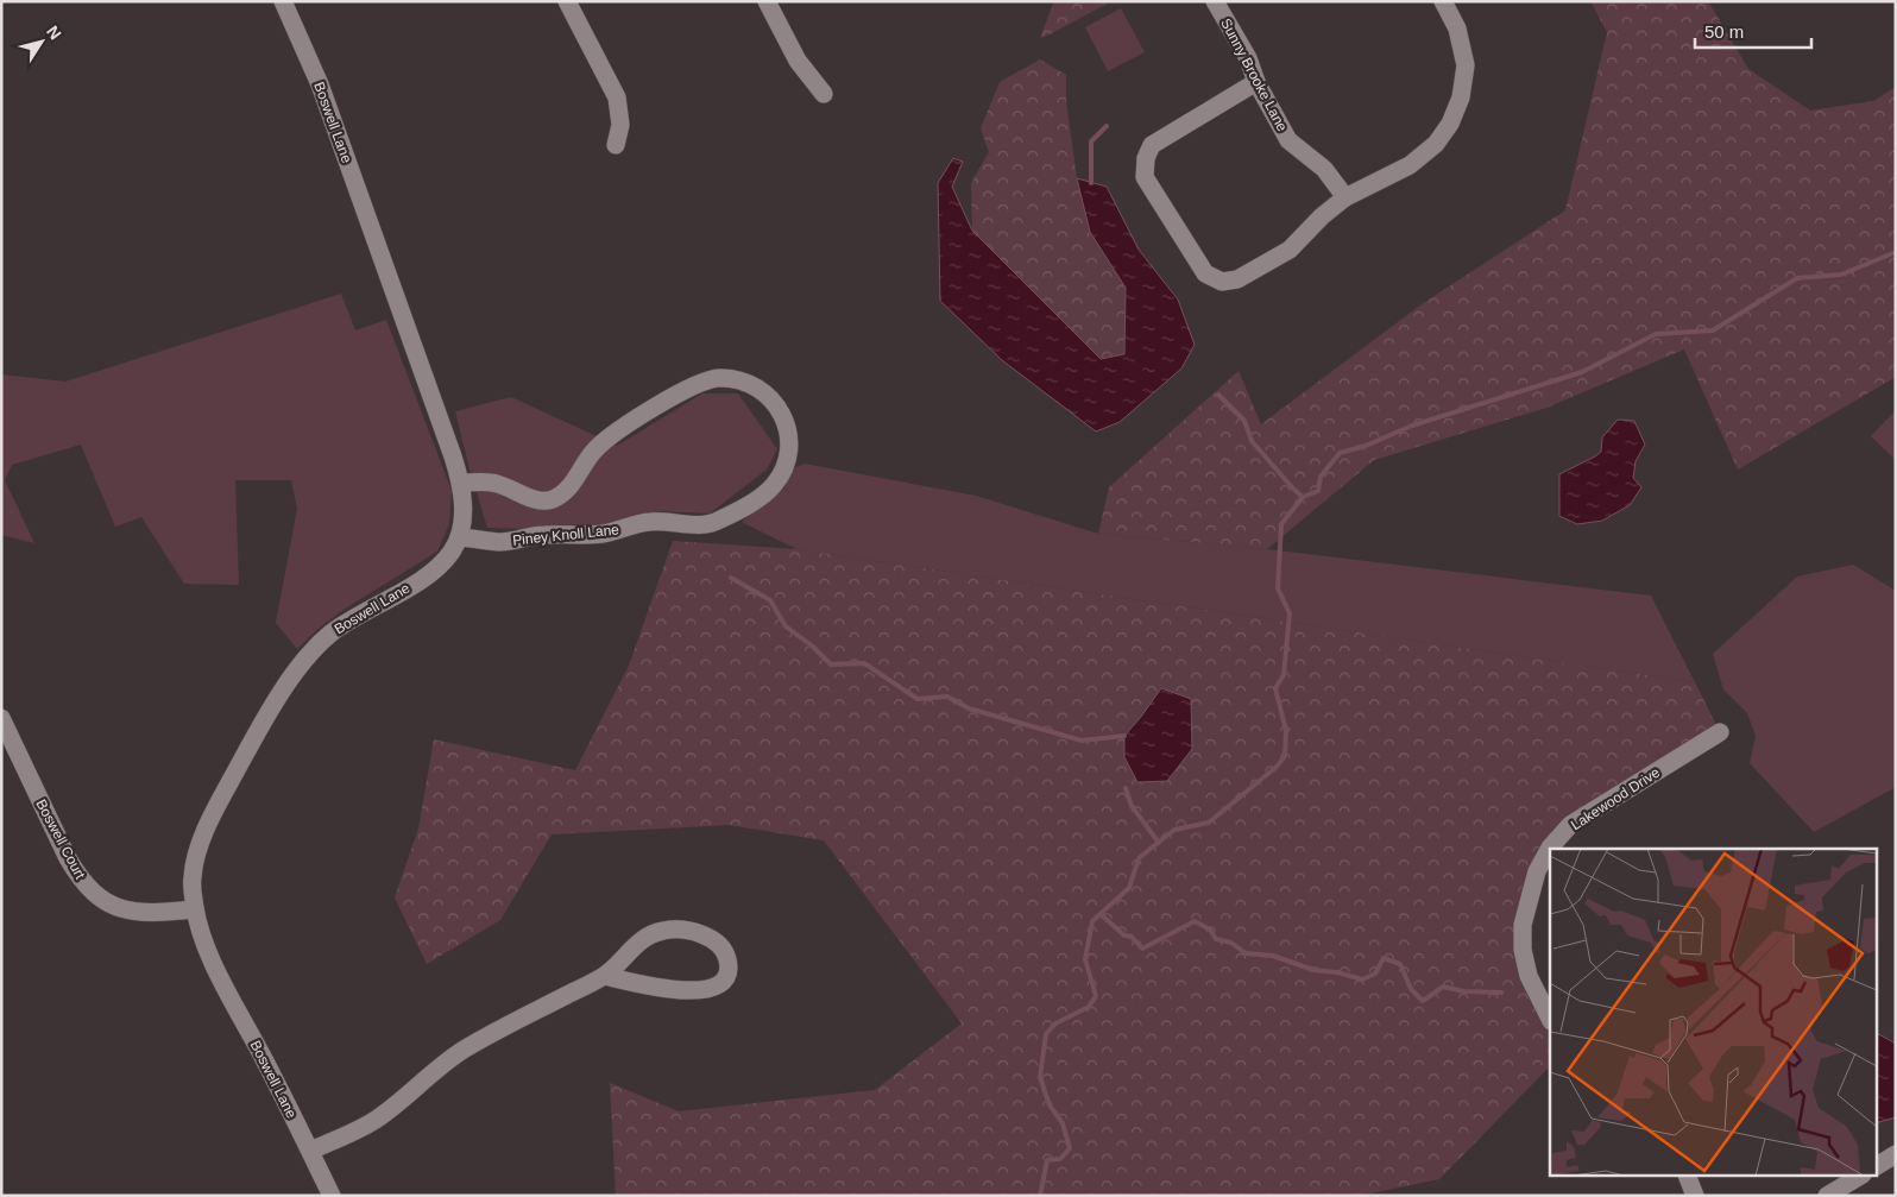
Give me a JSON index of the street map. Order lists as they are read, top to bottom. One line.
{"streets":{"street":["Sunny Brooke Lane","Boswell Lane","Piney Knoll Lane","Lakewood Drive","Boswell Court"]},"crossings":[["Boswell Lane","Piney Knoll Lane"],["Boswell Lane","Boswell Court"]],"scale_bar":"50 m","north":"top right"}
